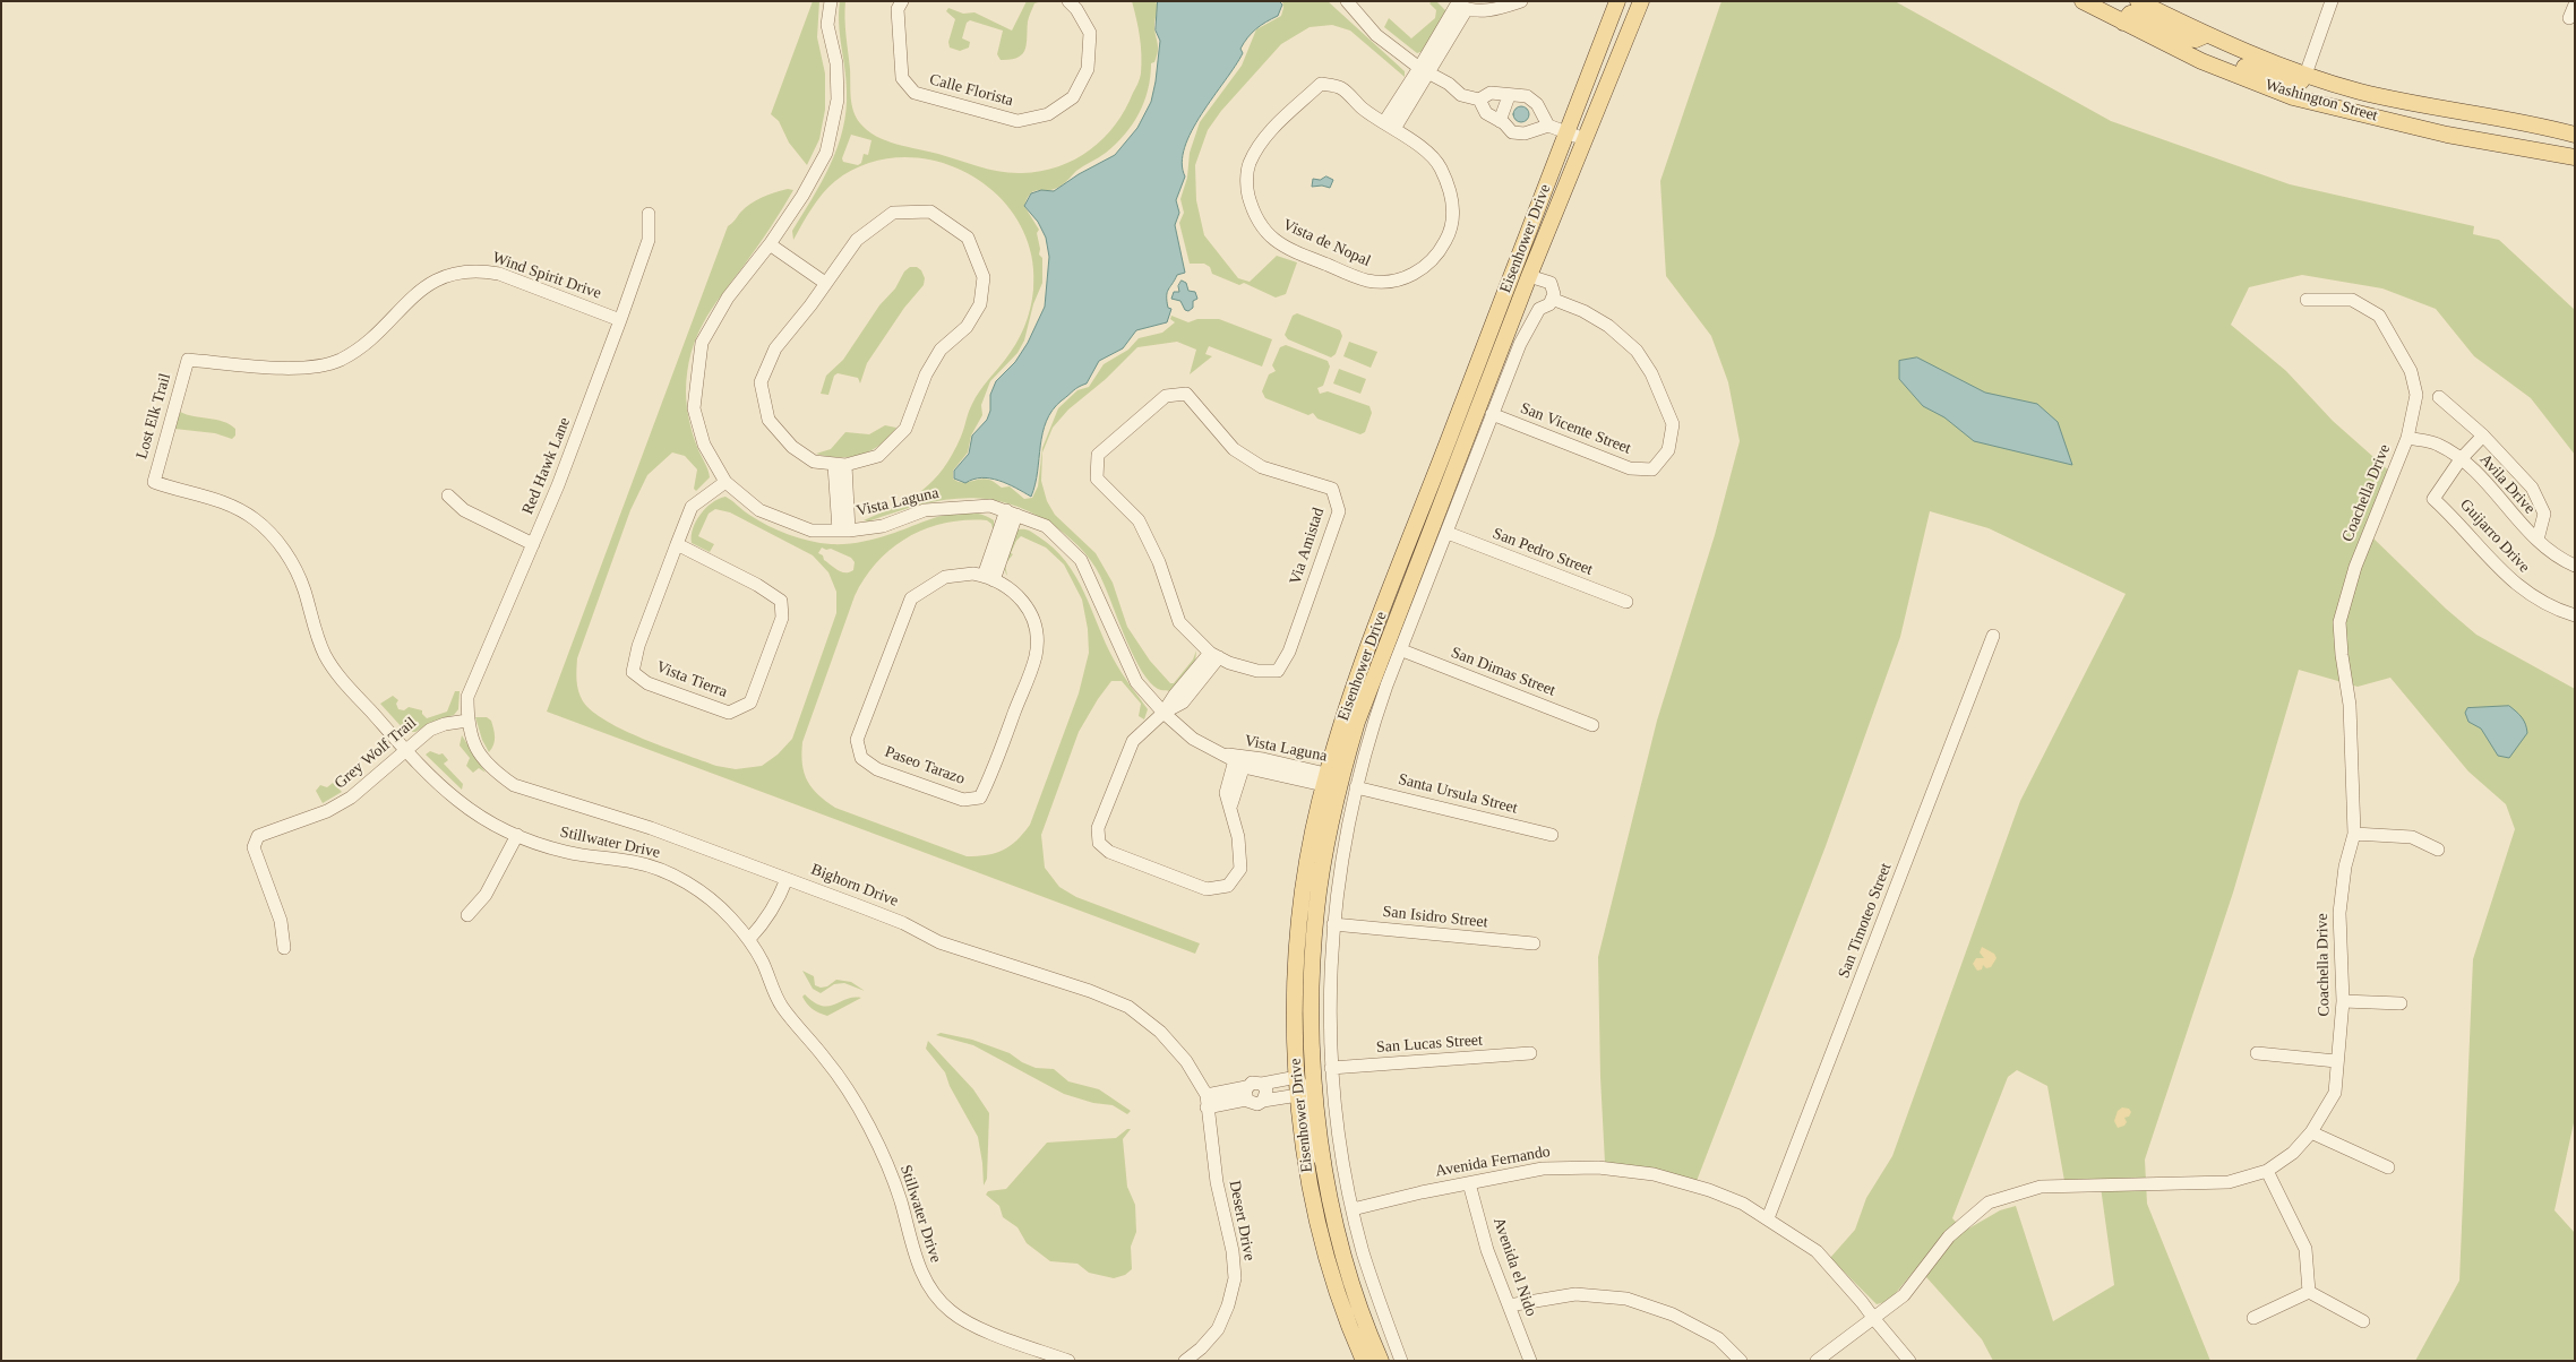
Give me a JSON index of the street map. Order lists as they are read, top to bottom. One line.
{"streets":{"main road":["Washington Street","Eisenhower Drive"],"street":["Calle Florista","Vista de Nopal","Wind Spirit Drive","Lost Elk Trail","San Vicente Street","Red Hawk Lane","Avila Drive","Coachella Drive","Vista Laguna","Guijarro Drive","Via Amistad","San Pedro Street","San Dimas Street","Vista Tierra","Grey Wolf Trail","Paseo Tarazo","Santa Ursula Street","Stillwater Drive","Bighorn Drive","San Isidro Street","San Timoteo Street","San Lucas Street","Avenida Fernando","Desert Drive","Avenida el Nido"]},"crossings":[["Eisenhower Drive","San Vicente Street"],["Eisenhower Drive","Vista Laguna"],["Eisenhower Drive","San Pedro Street"],["Eisenhower Drive","San Dimas Street"],["Eisenhower Drive","Santa Ursula Street"],["Eisenhower Drive","San Isidro Street"],["Eisenhower Drive","San Lucas Street"],["Eisenhower Drive","Avenida Fernando"],["Wind Spirit Drive","Lost Elk Trail"],["Wind Spirit Drive","Red Hawk Lane"],["Lost Elk Trail","Stillwater Drive"],["Red Hawk Lane","Grey Wolf Trail"],["Red Hawk Lane","Bighorn Drive"],["Avila Drive","Coachella Drive"],["Avila Drive","Guijarro Drive"],["Coachella Drive","Avenida Fernando"],["Vista Laguna","Vista Tierra"],["Grey Wolf Trail","Stillwater Drive"],["Grey Wolf Trail","Bighorn Drive"],["Bighorn Drive","Desert Drive"],["San Timoteo Street","Avenida Fernando"],["Avenida Fernando","Avenida el Nido"]]}
